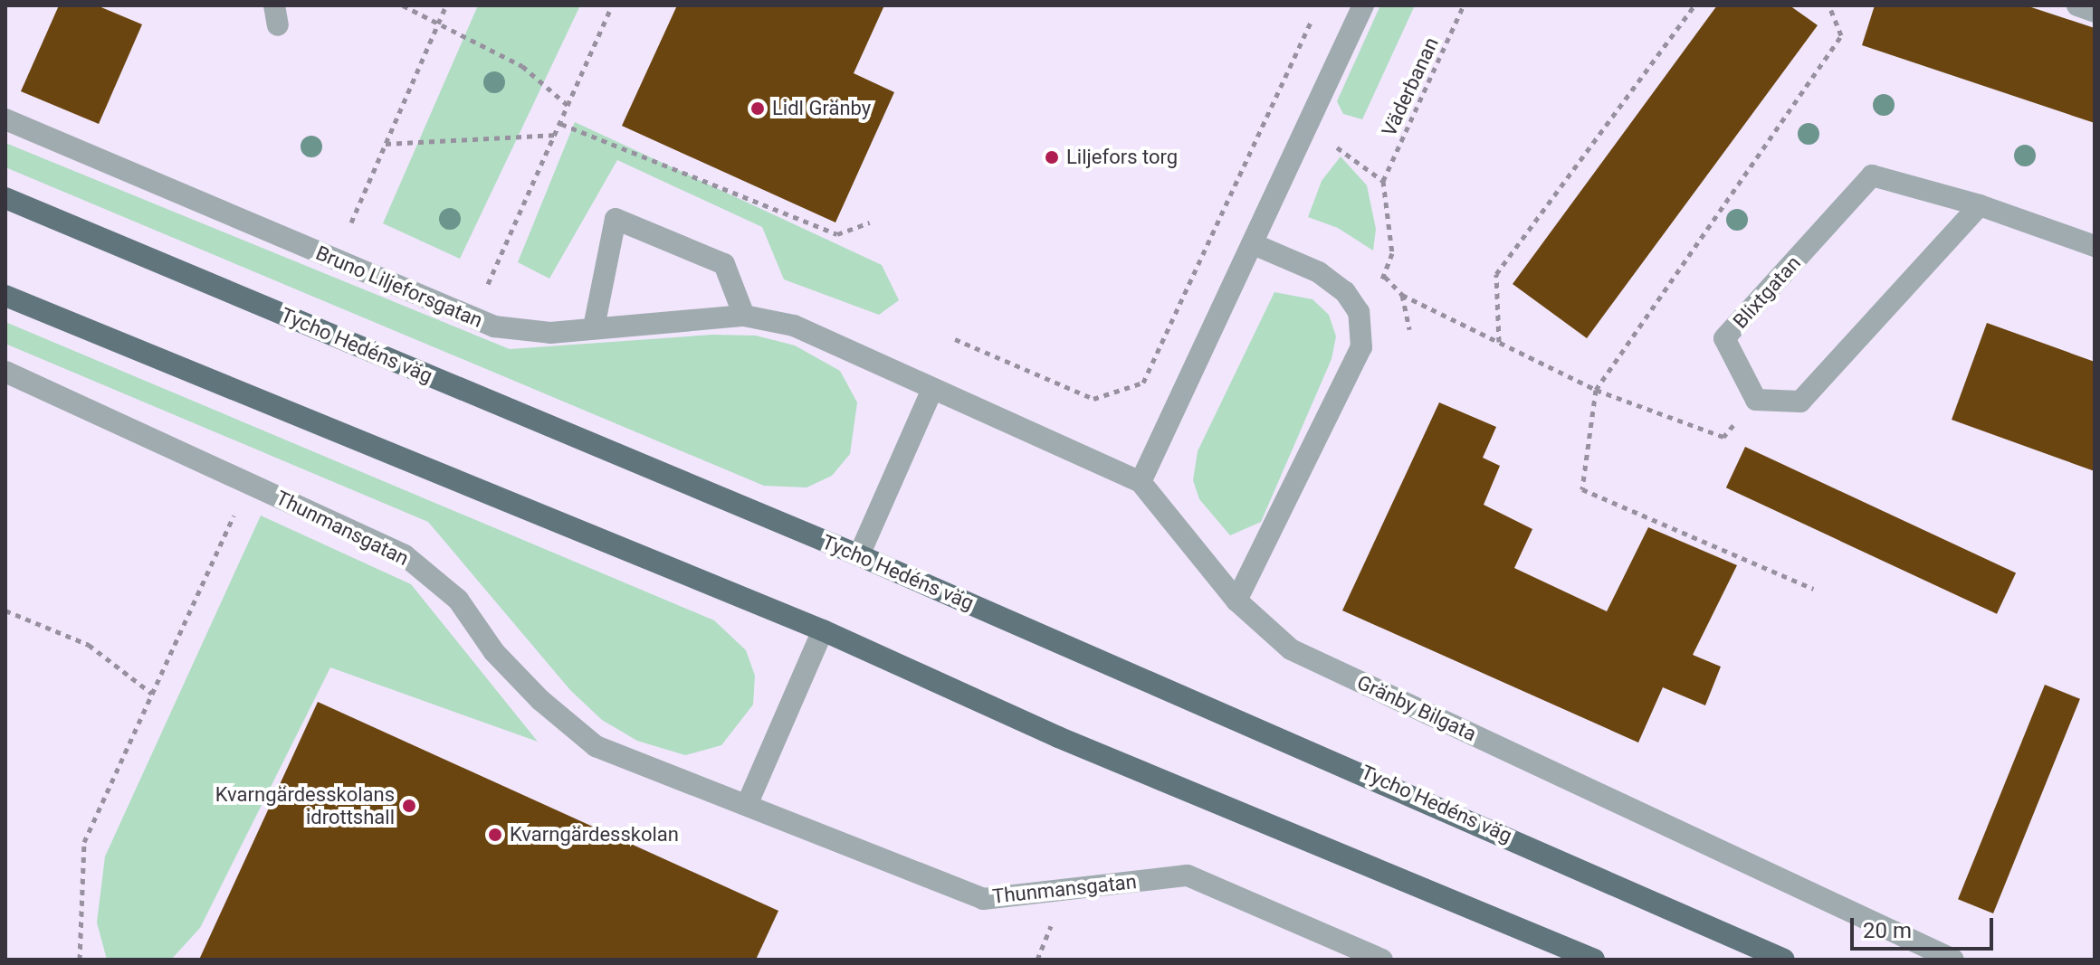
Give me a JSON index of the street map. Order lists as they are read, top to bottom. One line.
{"streets":{"main road":["Tycho Hedéns väg"],"street":["Bruno Liljeforsgatan","Blixtgatan","Thunmansgatan","Gränby Bilgata"],"path":["Väderbanan"]},"crossings":[["Bruno Liljeforsgatan","Gränby Bilgata"]],"places":["Lidl Gränby","Liljefors torg","Kvarngärdesskolans idrottshall","Kvarngärdesskolan"],"scale_bar":"20 m"}
